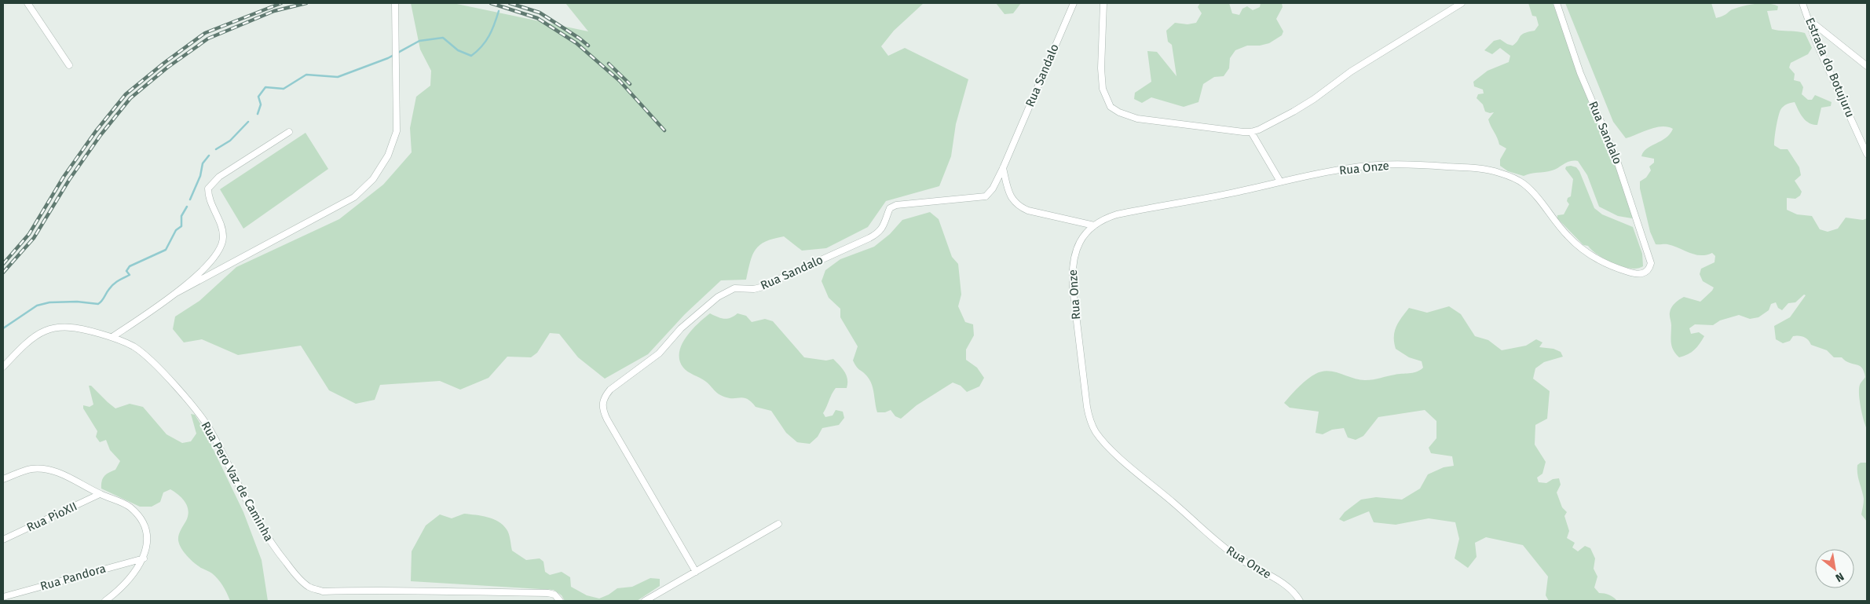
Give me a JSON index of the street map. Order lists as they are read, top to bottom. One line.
{"streets":{"street":["Estrada do Botujuru","Rua Sandalo","Rua Onze","Rua Pero Vaz de Caminha","Rua PioXII","Rua Pandora"]},"crossings":[["Rua Sandalo","Rua Onze"]],"north":"bottom right"}
